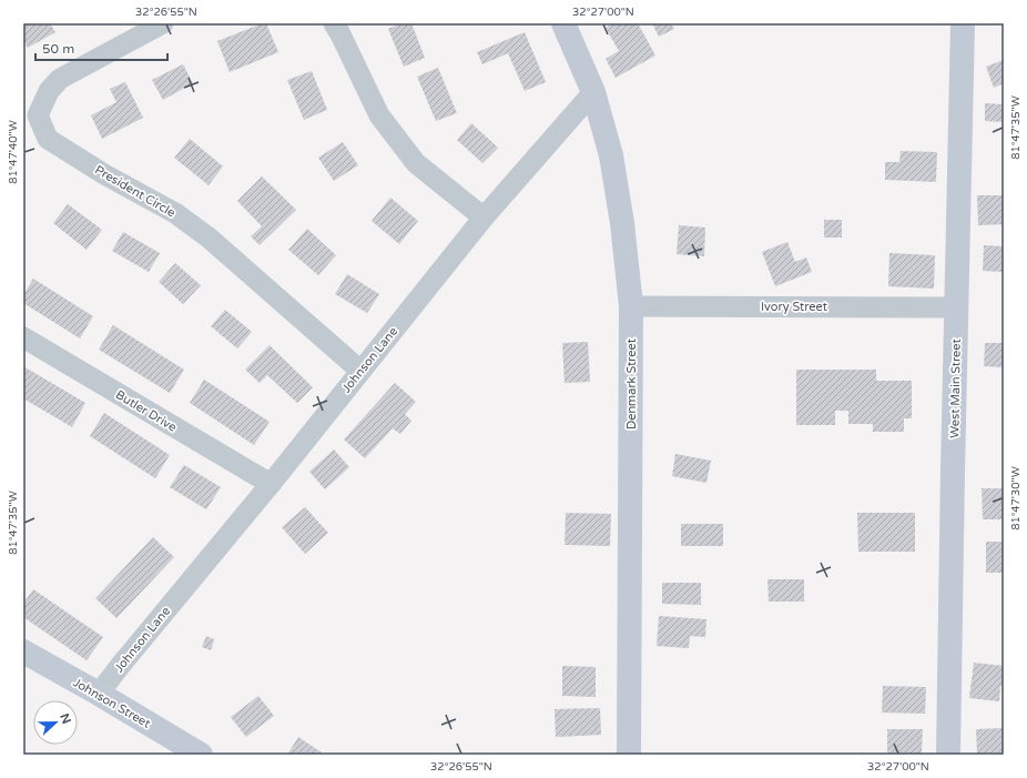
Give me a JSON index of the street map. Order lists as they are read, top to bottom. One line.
{"streets":{"street":["President Circle","Ivory Street","Johnson Lane","Denmark Street","West Main Street","Butler Drive","Johnson Street"]},"crossings":[["President Circle","Johnson Lane"],["Ivory Street","Denmark Street"],["Ivory Street","West Main Street"],["Johnson Lane","Denmark Street"],["Johnson Lane","Butler Drive"],["Johnson Lane","Johnson Street"]],"scale_bar":"50 m","north":"right","coordinates":["32°26'55\"N","32°27'00\"N","81°47'35\"W","81°47'40\"W","81°47'30\"W"]}
